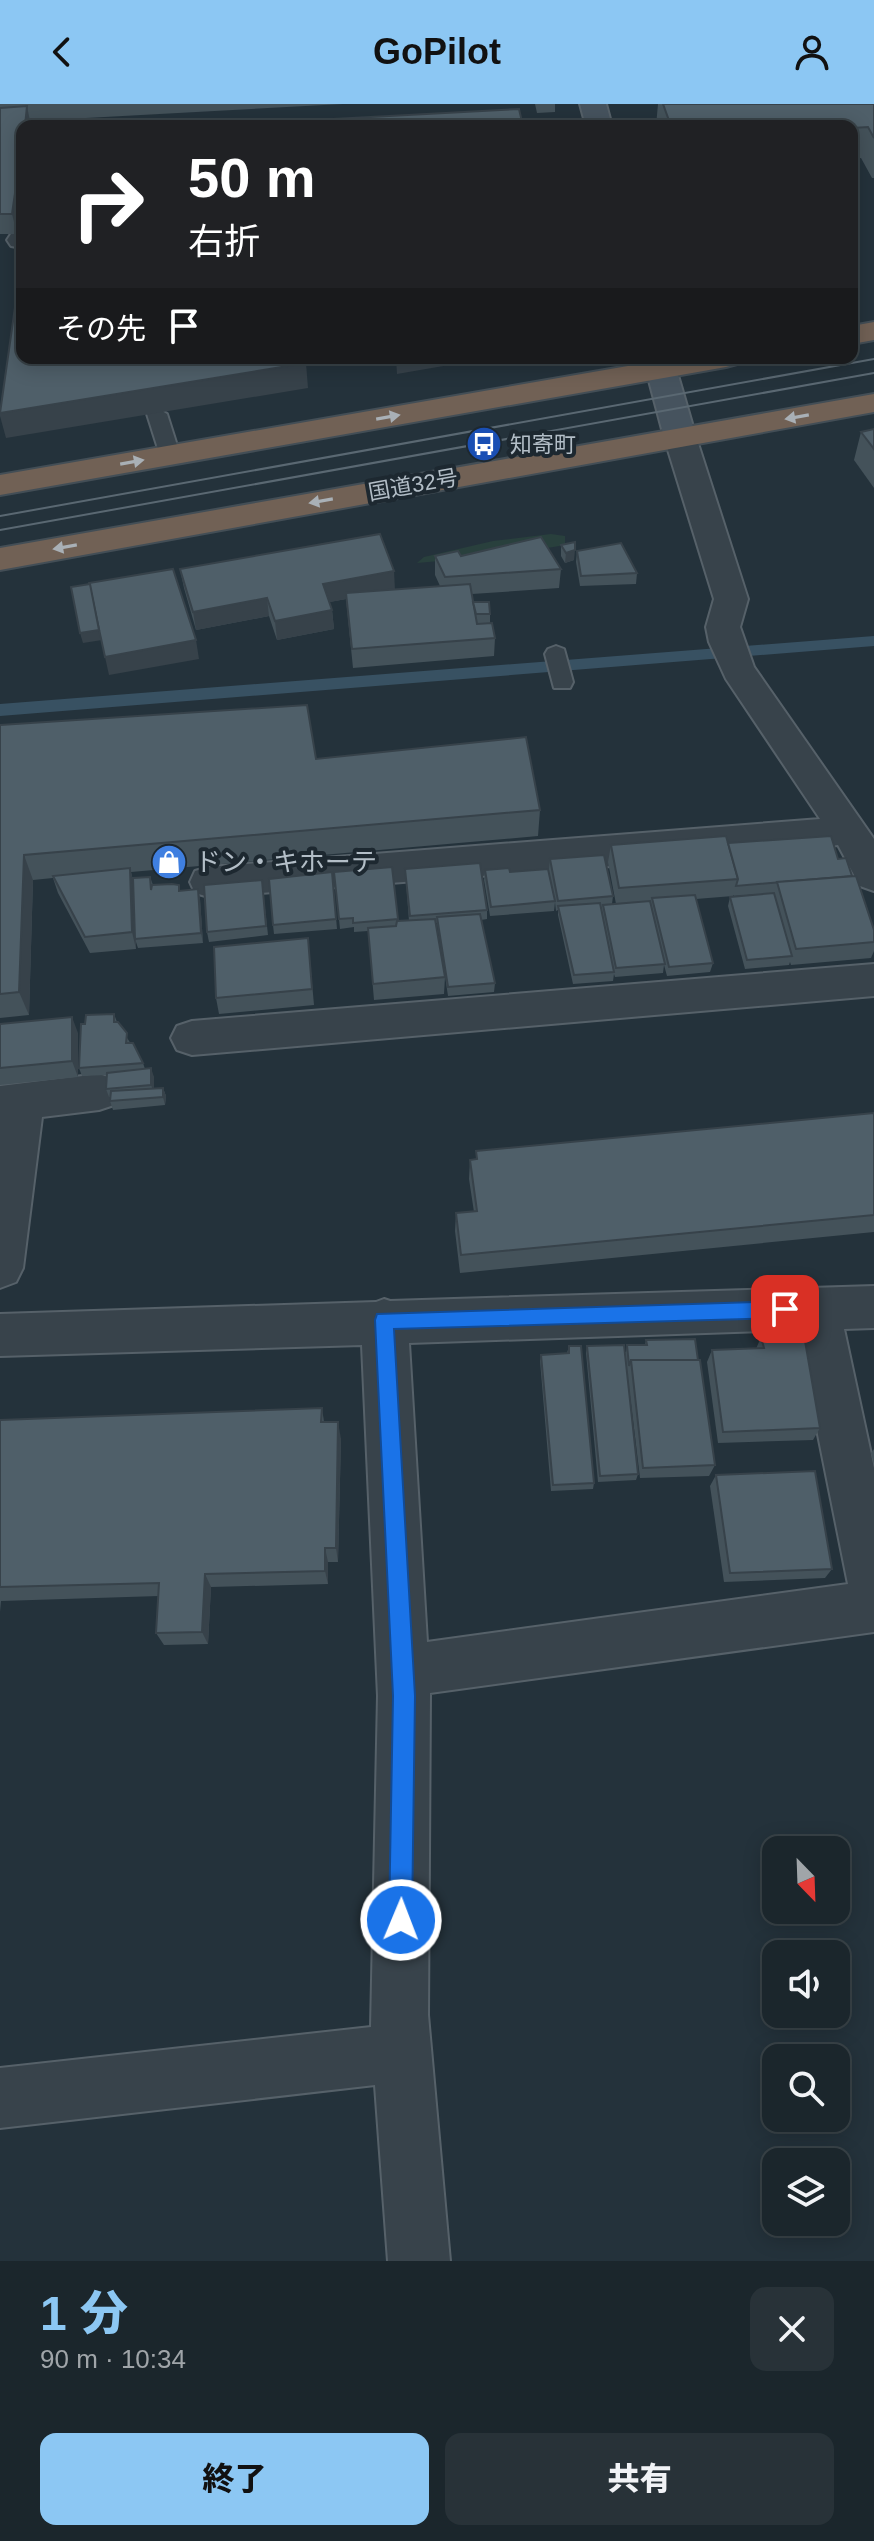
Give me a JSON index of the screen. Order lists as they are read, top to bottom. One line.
{"streets":{"highway":["国道32号"]},"places":{"bus stop":["知寄町"],"shop":["ドン・キホーテ"]},"north":"bottom right","page":{"header":"GoPilot","turn":["50 m","右折"],"then":"その先","heading":["1 分","90 m · 10:34"],"buttons":["終了","共有"]}}
